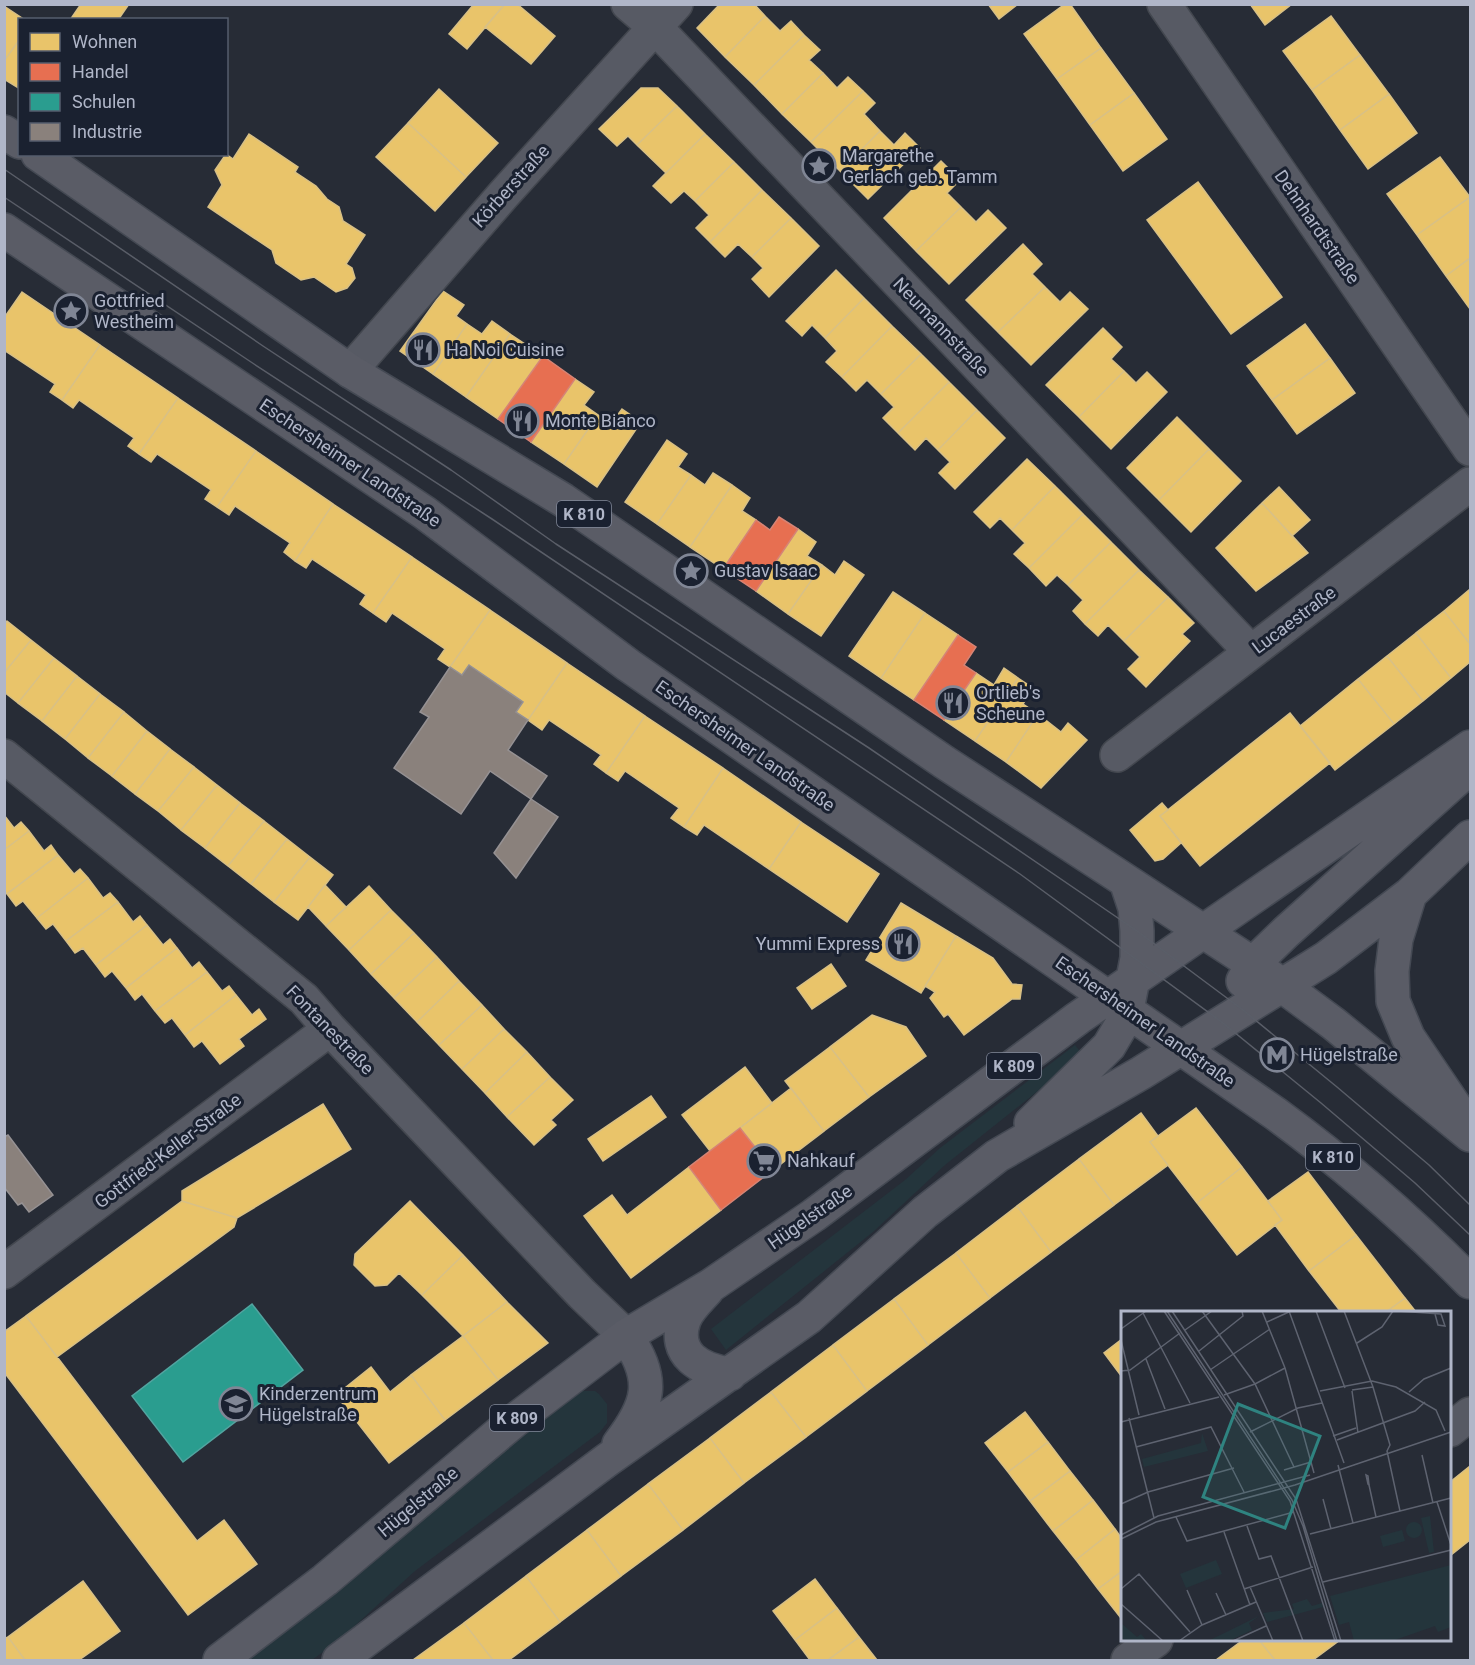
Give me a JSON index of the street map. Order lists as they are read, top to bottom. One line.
{"streets":{"main road":["Eschersheimer Landstraße","K 810","K 809","Hügelstraße"],"street":["Körberstraße","Dehnhardtstraße","Neumannstraße","Lucaestraße","Fontanestraße","Gottfried-Keller-Straße"]},"crossings":[["Körberstraße","Neumannstraße"],["Körberstraße","K 810"],["Neumannstraße","Lucaestraße"],["Eschersheimer Landstraße","Hügelstraße"],["K 810","Hügelstraße"],["Fontanestraße","Gottfried-Keller-Straße"],["Fontanestraße","Hügelstraße"]],"places":{"place":["Margarethe Gerlach geb. Tamm","Gottfried Westheim","Gustav Isaac"],"restaurant":["Ha Noi Cuisine","Monte Bianco","Ortlieb's Scheune","Yummi Express"],"metro station":["Hügelstraße"],"supermarket":["Nahkauf"],"school or university":["Kinderzentrum Hügelstraße"]},"legend":["Wohnen","Handel","Schulen","Industrie"]}
